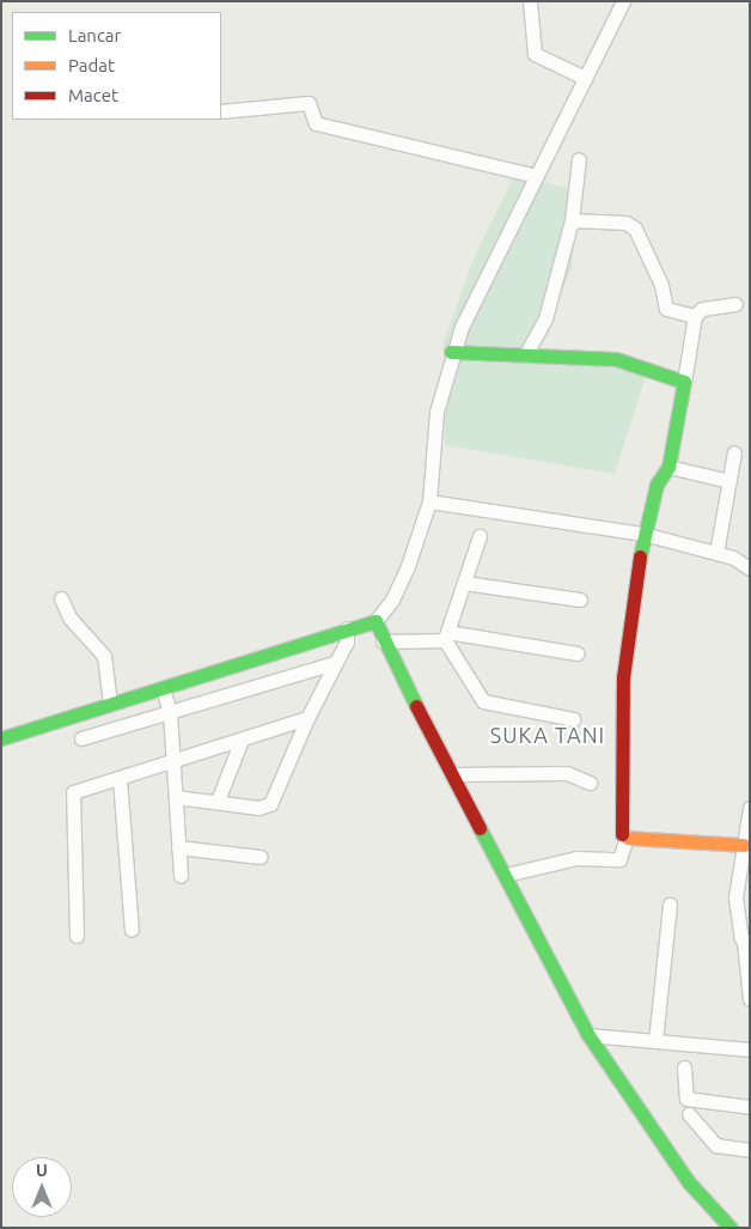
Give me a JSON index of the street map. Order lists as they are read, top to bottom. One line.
{"districts":["SUKA TANI"],"legend":["Lancar","Padat","Macet"],"north":"top"}
